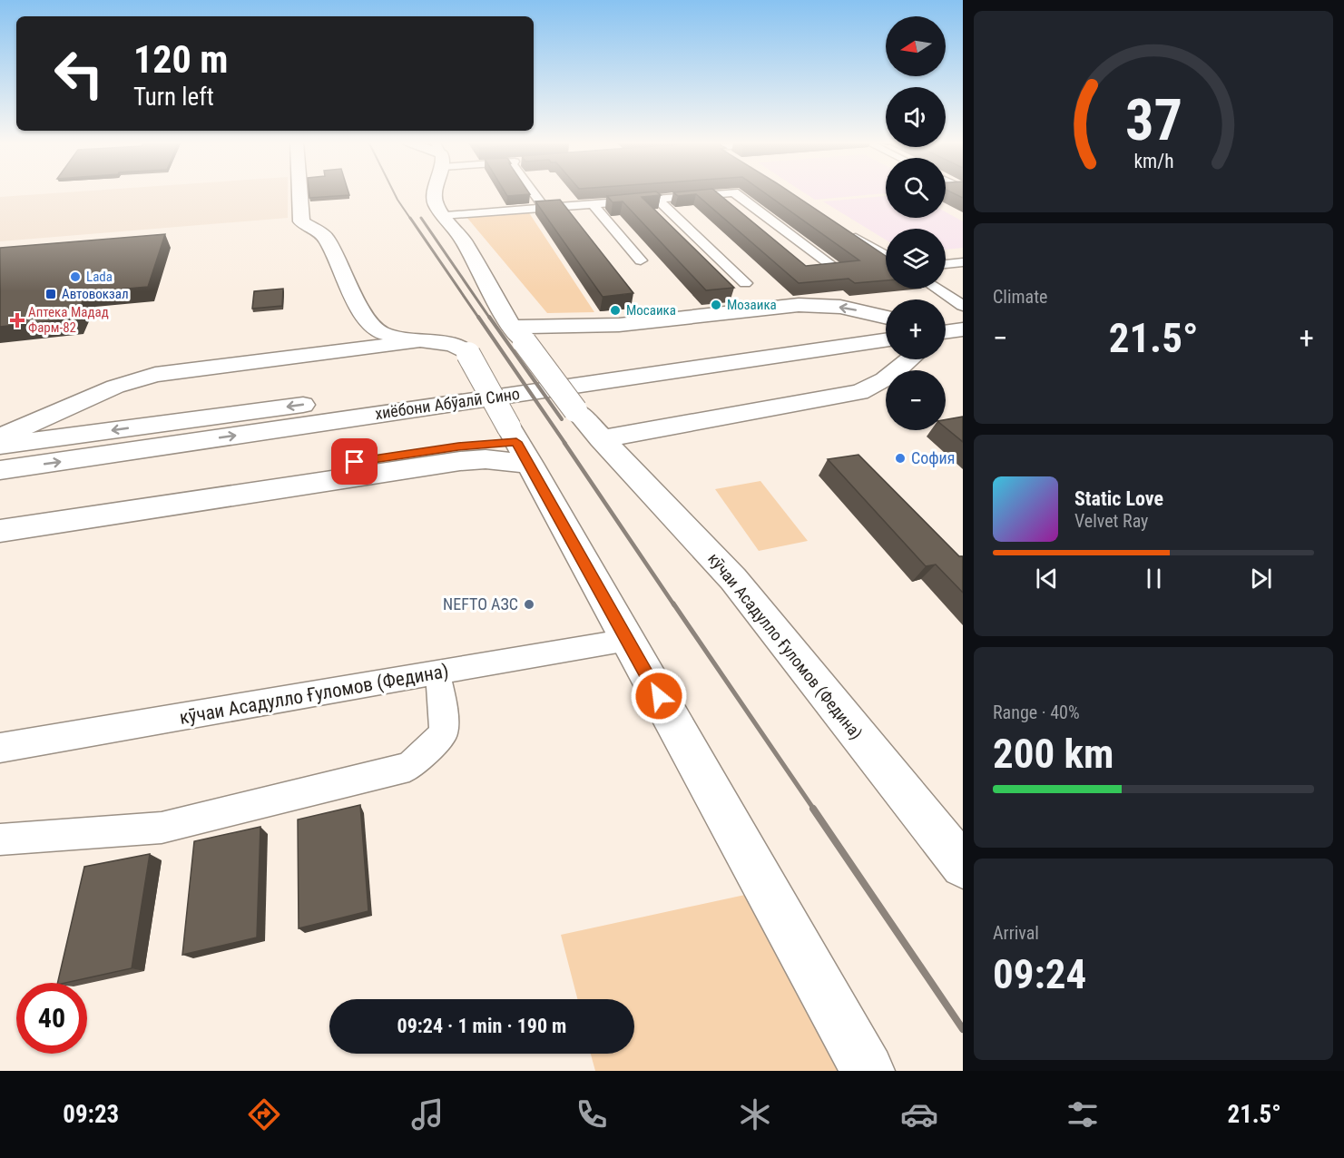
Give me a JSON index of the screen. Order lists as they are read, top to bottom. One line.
{"streets":{"main road":["хиёбони Абӯалӣ Сино","кӯчаи Асадулло Ғуломов (Федина)"]},"places":{"other":["Lada","Мозаика","Мосаика","София","NEFTO АЗС"],"transit":["Автовокзал"],"health":["Аптека Мадад Фарм-82"]},"north":"left","page":{"map_buttons":["+","−"],"turn":["120 m","Turn left"],"tile":["Climate",["Range · 40%","200 km"],["Arrival","09:24"]],"heat":["−","21.5°","+"],"song":["Static Love","Velvet Ray"],"limit":"40","trip":"09:24 · 1 min · 190 m","tabs":["09:23","21.5°"],"gauge":["37","km/h"]}}
